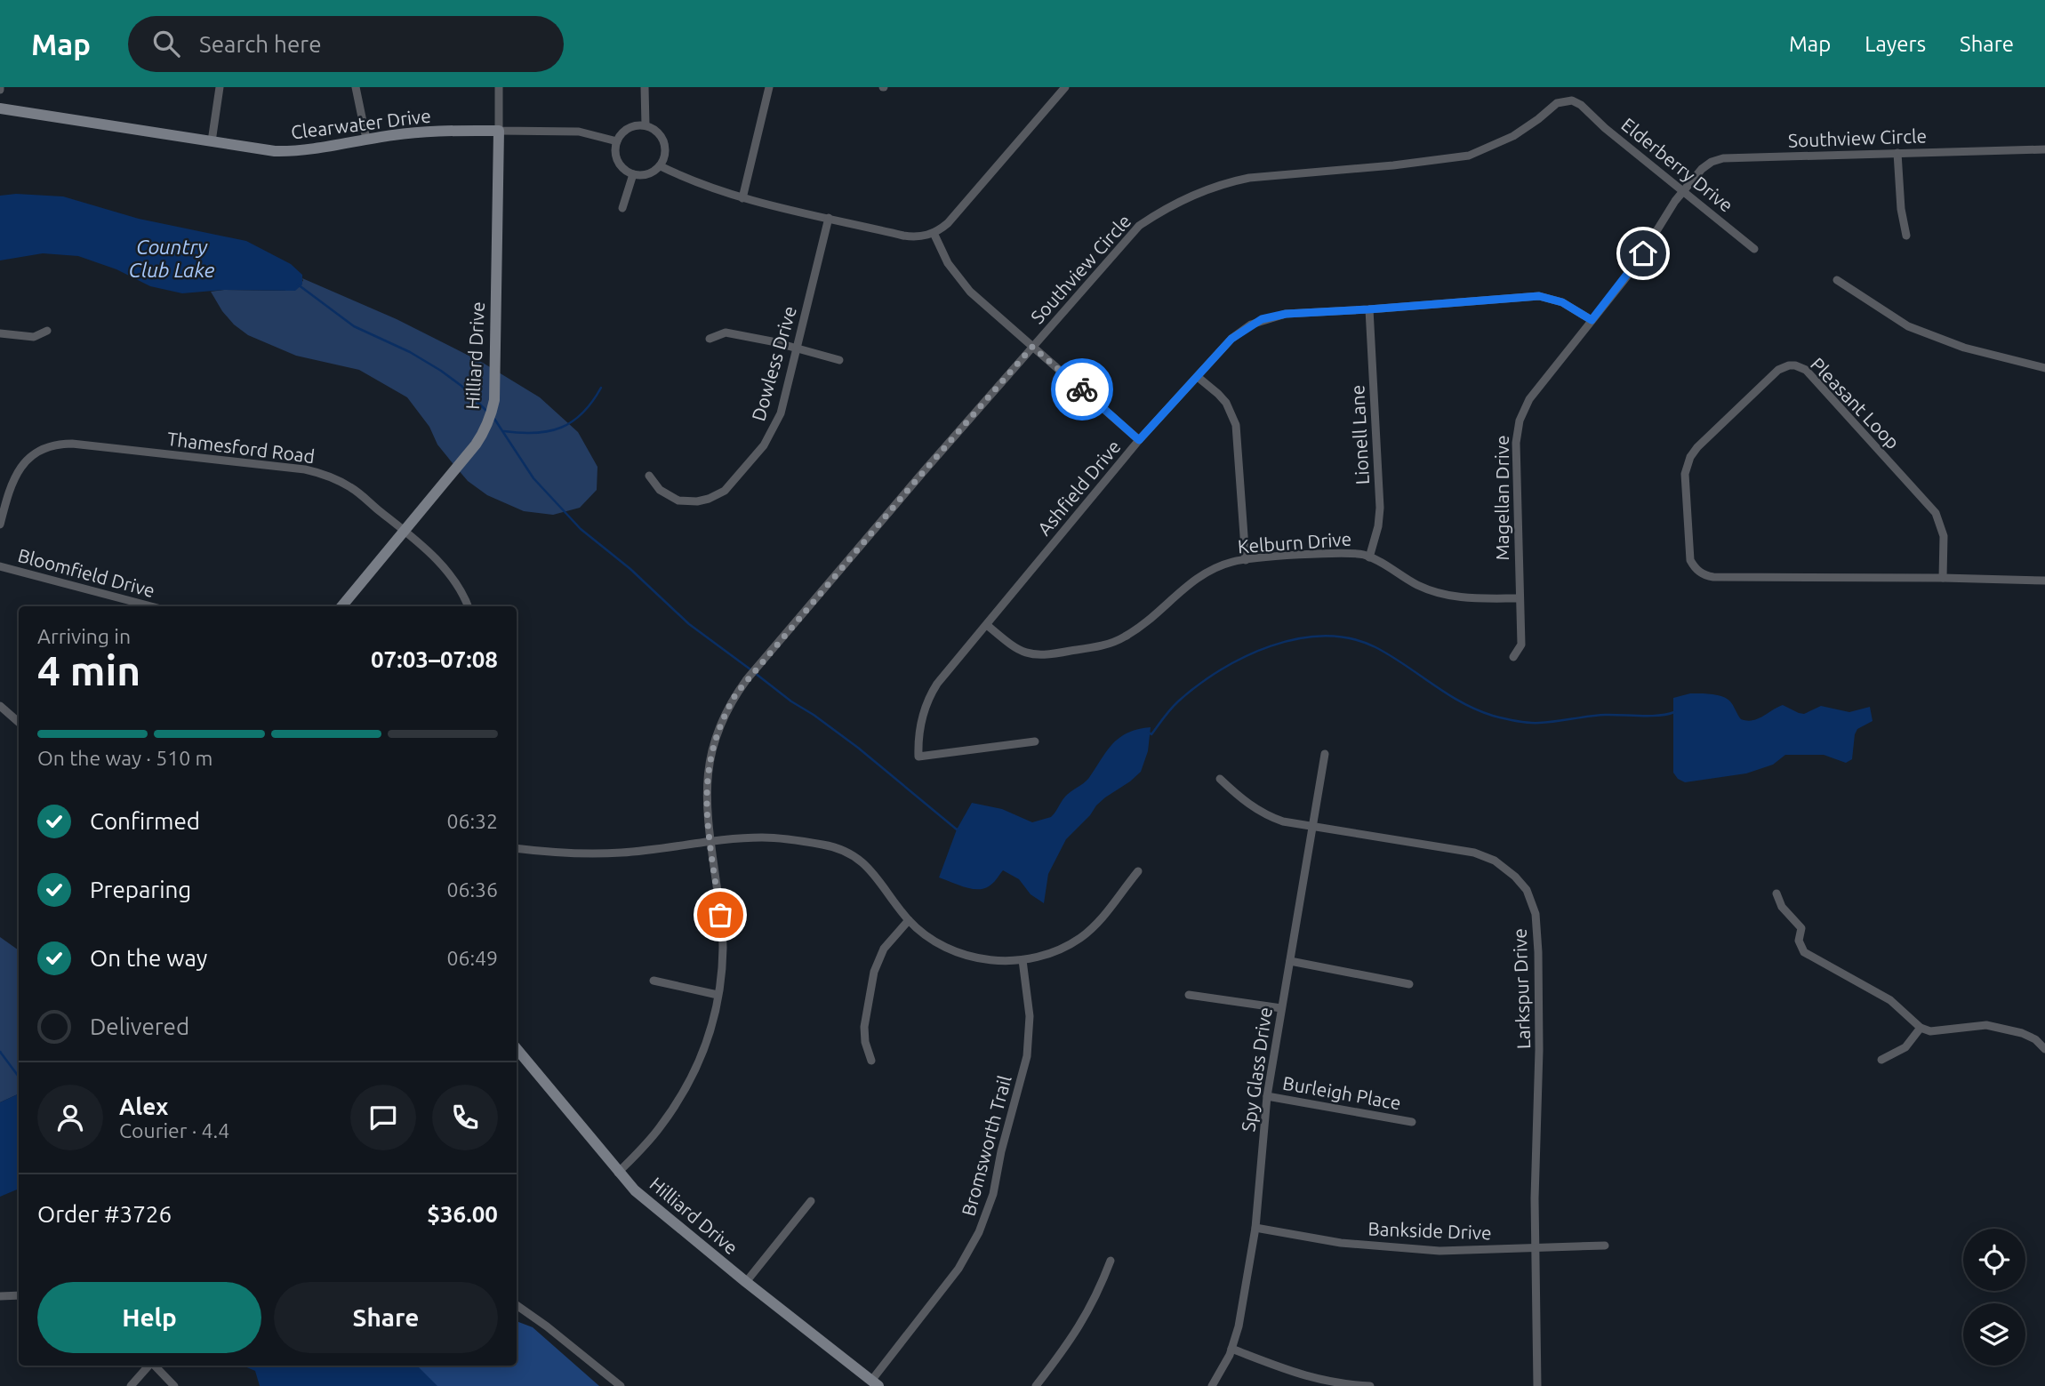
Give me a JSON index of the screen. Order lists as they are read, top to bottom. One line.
{"streets":{"street":["Clearwater Drive","Southview Circle","Elderberry Drive","Hilliard Drive","Dowless Drive","Pleasant Loop","Lionell Lane","Thamesford Road","Ashfield Drive","Magellan Drive","Kelburn Drive","Bloomfield Drive","Larkspur Drive","Spy Glass Drive","Burleigh Place","Bromsworth Trail","Bankside Drive"]},"crossings":[["Clearwater Drive","Hilliard Drive"],["Southview Circle","Elderberry Drive"],["Southview Circle","Hilliard Drive"],["Southview Circle","Magellan Drive"],["Elderberry Drive","Magellan Drive"],["Hilliard Drive","Thamesford Road"],["Hilliard Drive","Bromsworth Trail"],["Lionell Lane","Ashfield Drive"],["Lionell Lane","Kelburn Drive"],["Ashfield Drive","Magellan Drive"],["Ashfield Drive","Kelburn Drive"],["Magellan Drive","Kelburn Drive"],["Larkspur Drive","Spy Glass Drive"],["Larkspur Drive","Bankside Drive"],["Spy Glass Drive","Burleigh Place"],["Spy Glass Drive","Bankside Drive"]],"water":["Country Club Lake"],"page":{"header":"Map","search":"Search here","nav":["Map","Layers","Share"],"heading":["4 min","Arriving in","07:03–07:08"],"panel":["Alex","Courier · 4.4","Order #3726","$36.00"],"bar":"On the way · 510 m","list":[["Confirmed","06:32"],["Preparing","06:36"],["On the way","06:49"],"Delivered"],"buttons":["Help","Share"]}}
